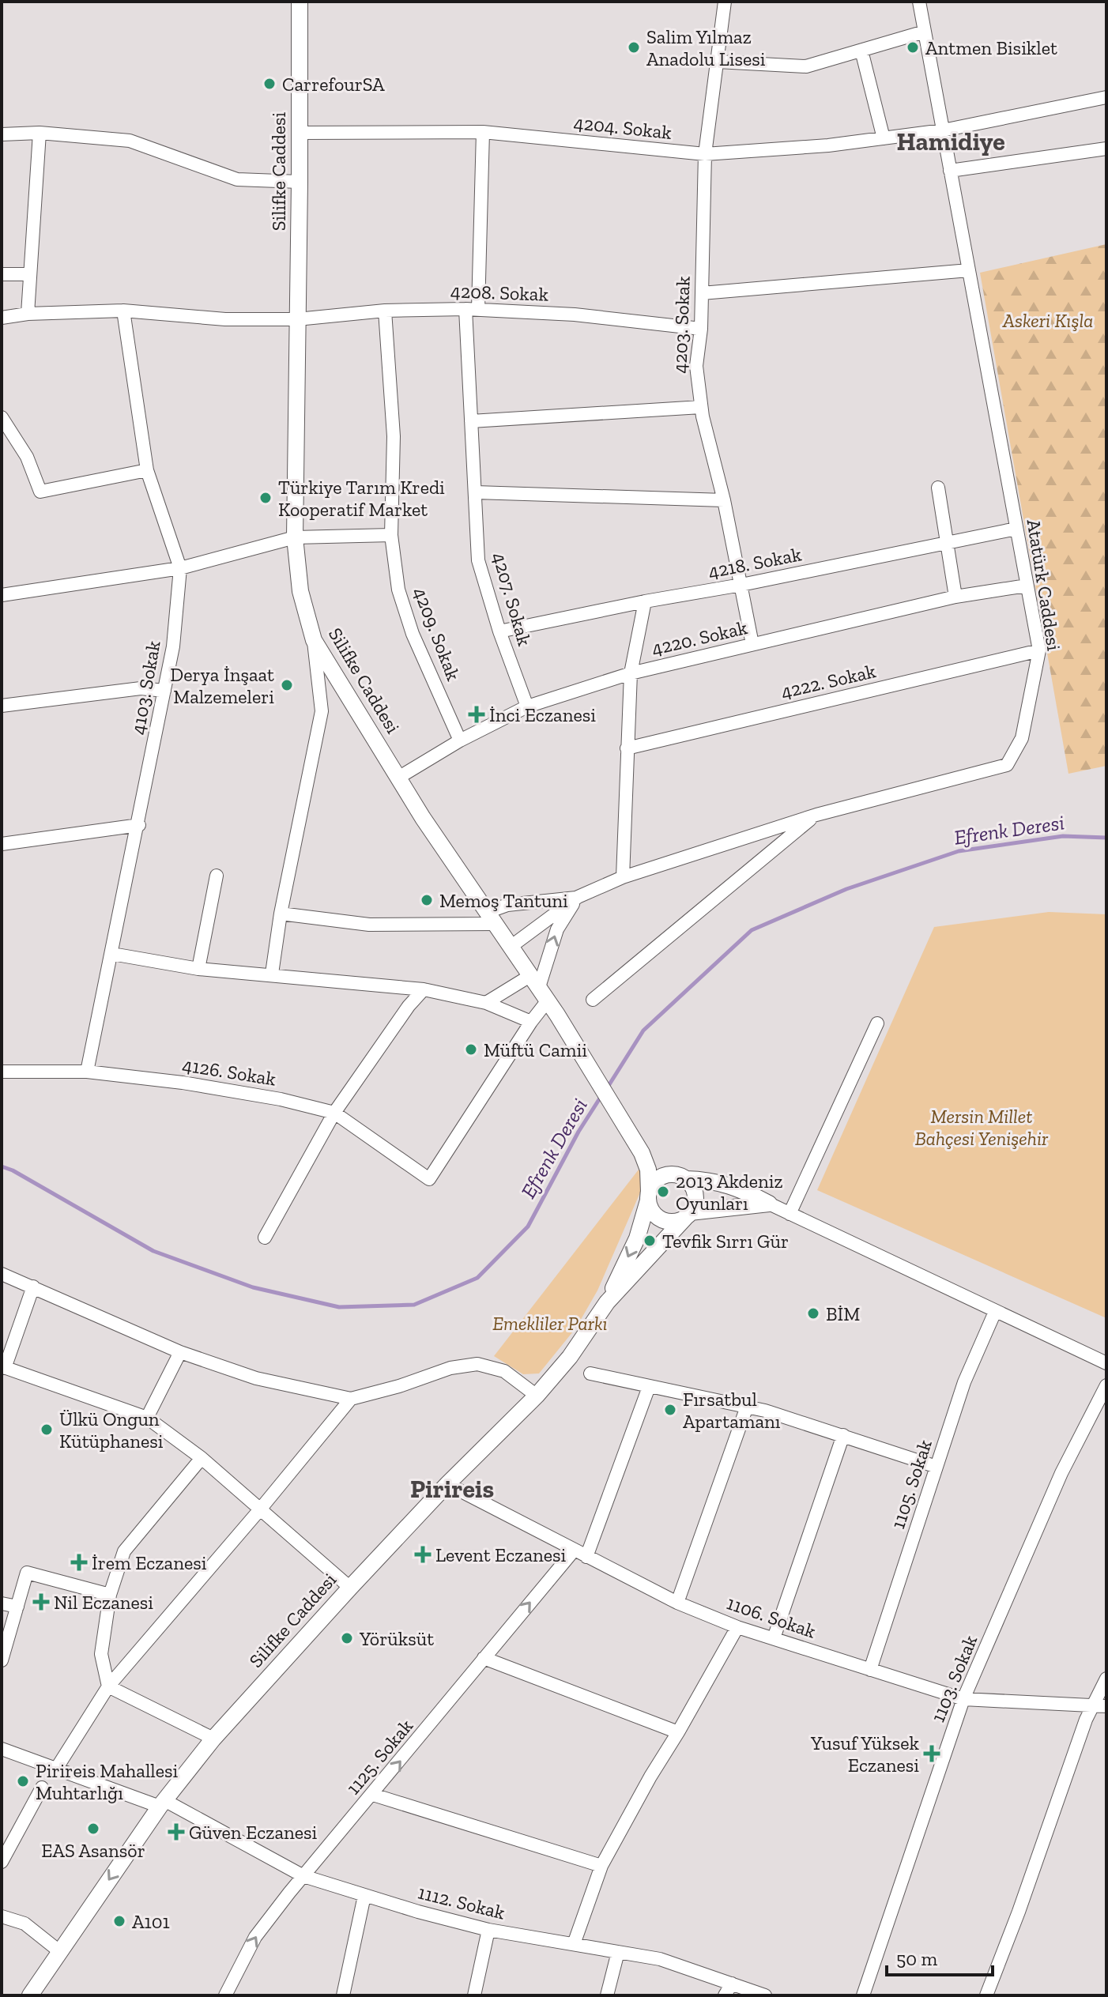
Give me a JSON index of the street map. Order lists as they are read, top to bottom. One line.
{"streets":{"street":["4204. Sokak","Silifke Caddesi","4208. Sokak","4203. Sokak","4218. Sokak","Atatürk Caddesi","4207. Sokak","4209. Sokak","4220. Sokak","4222. Sokak","4103. Sokak","4126. Sokak","1105. Sokak","1106. Sokak","1103. Sokak","1125. Sokak","1112. Sokak"]},"crossings":[["4204. Sokak","Silifke Caddesi"],["4204. Sokak","4203. Sokak"],["4204. Sokak","Atatürk Caddesi"],["4204. Sokak","4207. Sokak"],["Silifke Caddesi","4208. Sokak"],["Silifke Caddesi","Atatürk Caddesi"],["Silifke Caddesi","4220. Sokak"],["Silifke Caddesi","1106. Sokak"],["Silifke Caddesi","1112. Sokak"],["4208. Sokak","4203. Sokak"],["4208. Sokak","4207. Sokak"],["4208. Sokak","4209. Sokak"],["4208. Sokak","4103. Sokak"],["4203. Sokak","4218. Sokak"],["4203. Sokak","4220. Sokak"],["4218. Sokak","Atatürk Caddesi"],["4218. Sokak","4207. Sokak"],["Atatürk Caddesi","4220. Sokak"],["Atatürk Caddesi","4222. Sokak"],["4207. Sokak","4220. Sokak"],["4209. Sokak","4220. Sokak"],["4103. Sokak","4126. Sokak"],["1105. Sokak","1106. Sokak"],["1106. Sokak","1103. Sokak"],["1106. Sokak","1125. Sokak"],["1125. Sokak","1112. Sokak"]],"one_way":["1125. Sokak"],"districts":["Hamidiye","Pirireis"],"water":["Efrenk Deresi"],"parks":["Askeri Kışla","Mersin Millet Bahçesi Yenişehir","Emekliler Parkı"],"places":{"other":["Salim Yılmaz Anadolu Lisesi","Antmen Bisiklet","CarrefourSA","Türkiye Tarım Kredi Kooperatif Market","Derya İnşaat Malzemeleri","Memoş Tantuni","Müftü Camii","2013 Akdeniz Oyunları","Tevfik Sırrı Gür","BİM","Fırsatbul Apartamanı","Ülkü Ongun Kütüphanesi","Yörüksüt","Pirireis Mahallesi Muhtarlığı","EAS Asansör","A101"],"health":["İnci Eczanesi","Levent Eczanesi","İrem Eczanesi","Nil Eczanesi","Yusuf Yüksek Eczanesi","Güven Eczanesi"]},"scale_bar":"50 m"}
